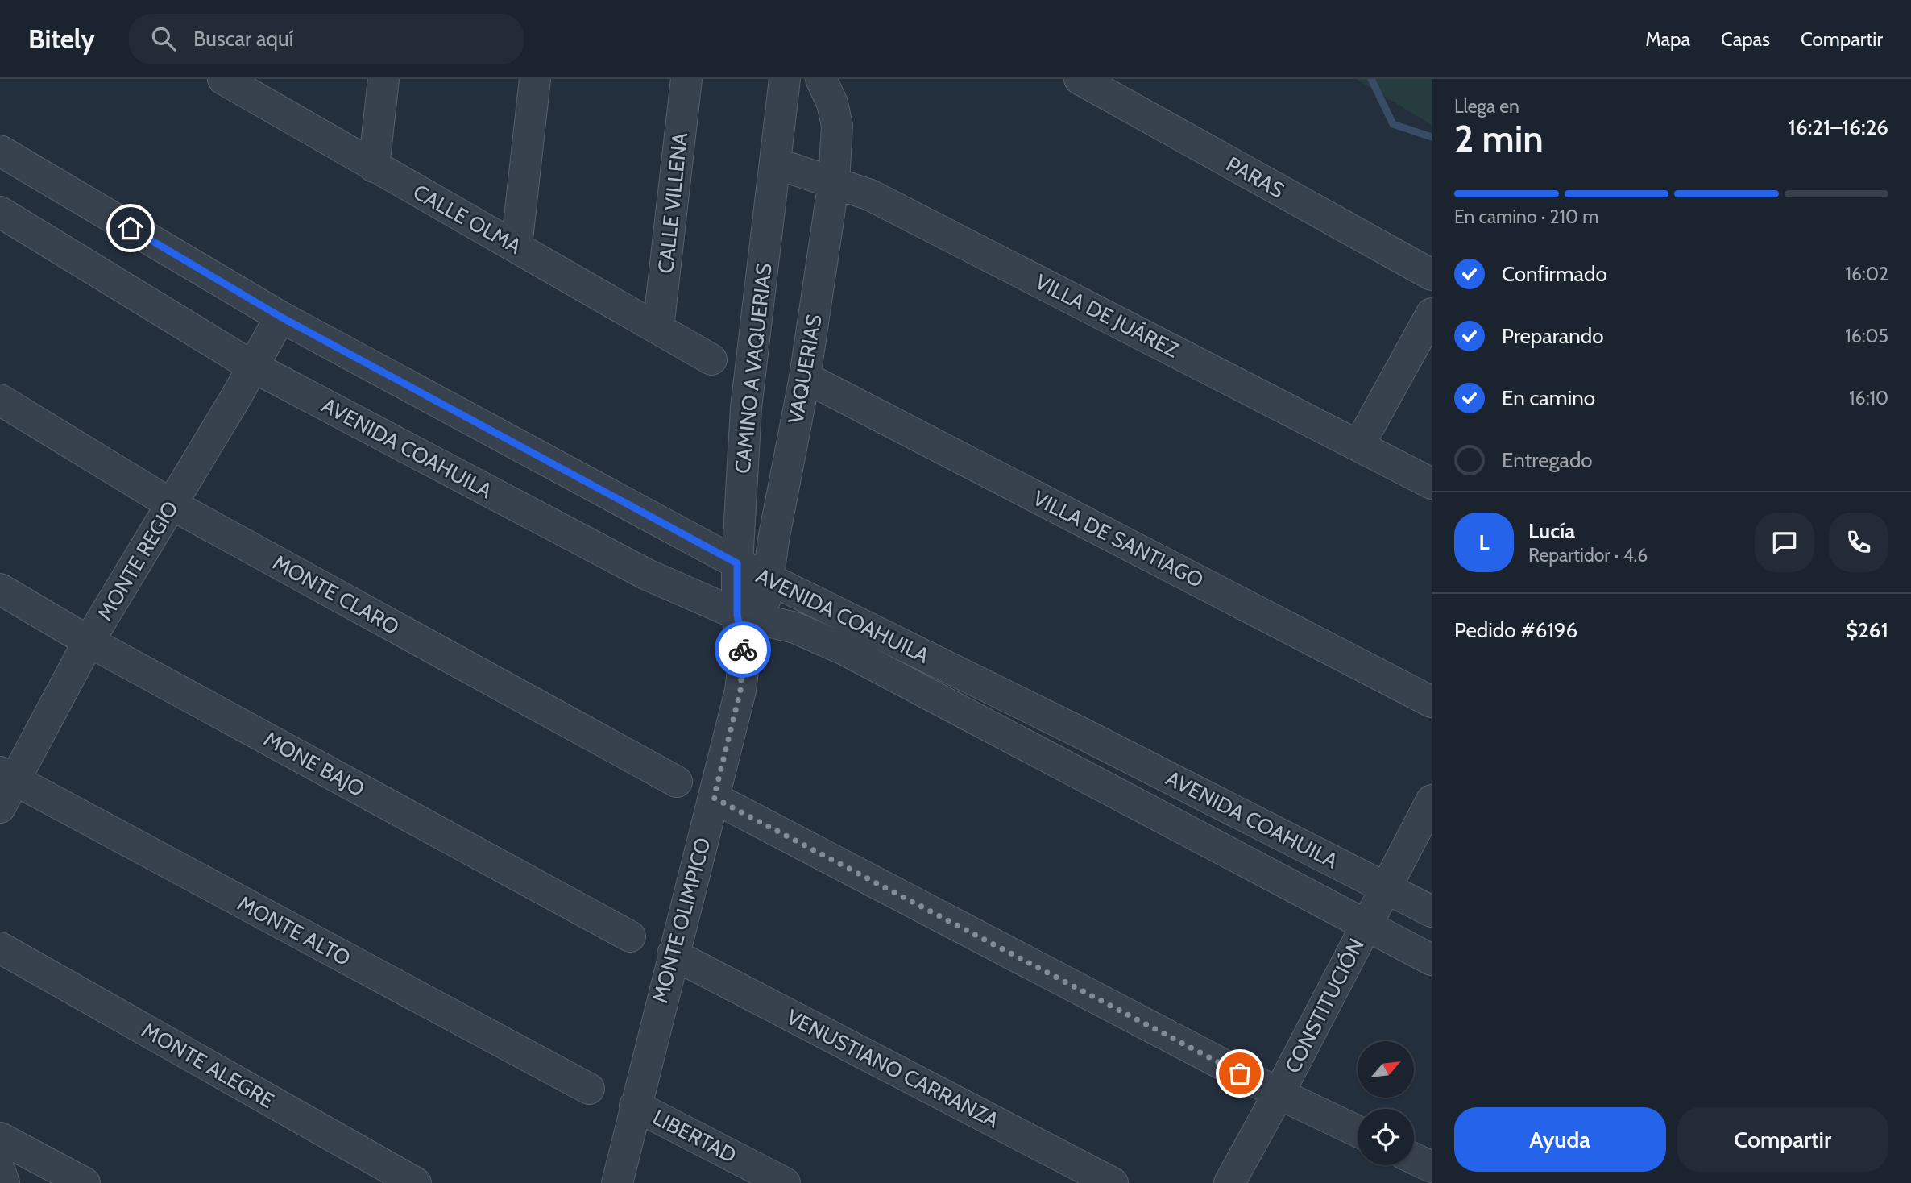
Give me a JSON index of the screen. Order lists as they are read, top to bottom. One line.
{"streets":{"street":["PARAS","CALLE VILLENA","CALLE OLMA","VILLA DE JUÁREZ","CAMINO A VAQUERIAS","VAQUERIAS","AVENIDA COAHUILA","VILLA DE SANTIAGO","MONTE REGIO","MONTE CLARO","MONE BAJO","MONTE OLIMPICO","MONTE ALTO","CONSTITUCIÓN","MONTE ALEGRE","VENUSTIANO CARRANZA","LIBERTAD"]},"crossings":[["CALLE VILLENA","CALLE OLMA"],["VILLA DE JUÁREZ","CAMINO A VAQUERIAS"],["VILLA DE JUÁREZ","VAQUERIAS"],["CAMINO A VAQUERIAS","VAQUERIAS"],["CAMINO A VAQUERIAS","AVENIDA COAHUILA"],["VAQUERIAS","AVENIDA COAHUILA"],["VAQUERIAS","VILLA DE SANTIAGO"],["VAQUERIAS","MONTE OLIMPICO"],["AVENIDA COAHUILA","MONTE REGIO"],["AVENIDA COAHUILA","CONSTITUCIÓN"],["MONTE REGIO","MONTE CLARO"],["MONTE REGIO","MONE BAJO"],["MONTE REGIO","MONTE ALTO"],["MONTE OLIMPICO","VENUSTIANO CARRANZA"],["MONTE OLIMPICO","LIBERTAD"]],"north":"top right","page":{"header":"Bitely","search":"Buscar aquí","nav":["Mapa","Capas","Compartir"],"heading":["2 min","Llega en","16:21–16:26"],"panel":["Lucía","Repartidor · 4.6","Pedido #6196","$261"],"bar":"En camino · 210 m","list":[["Confirmado","16:02"],["Preparando","16:05"],["En camino","16:10"],"Entregado"],"round":"L","buttons":["Ayuda","Compartir"]}}
